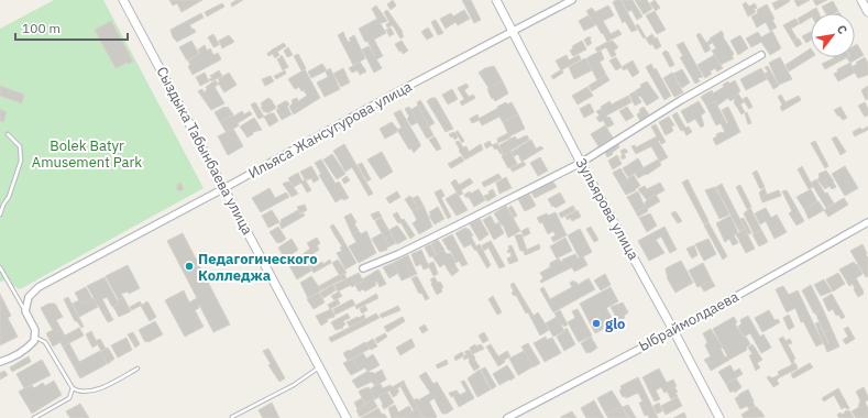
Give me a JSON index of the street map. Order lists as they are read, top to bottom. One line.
{"streets":{"street":["Ильяса Жансугурова улица","Сыздыка Табынбаева улица","Зульярова улица","Ыбраймолдаева"]},"crossings":[["Ильяса Жансугурова улица","Сыздыка Табынбаева улица"],["Ильяса Жансугурова улица","Зульярова улица"],["Зульярова улица","Ыбраймолдаева"]],"parks":["Bolek Batyr Amusement Park"],"places":["Педагогического Колледжа","glo"],"scale_bar":"100 m","north":"top right"}
